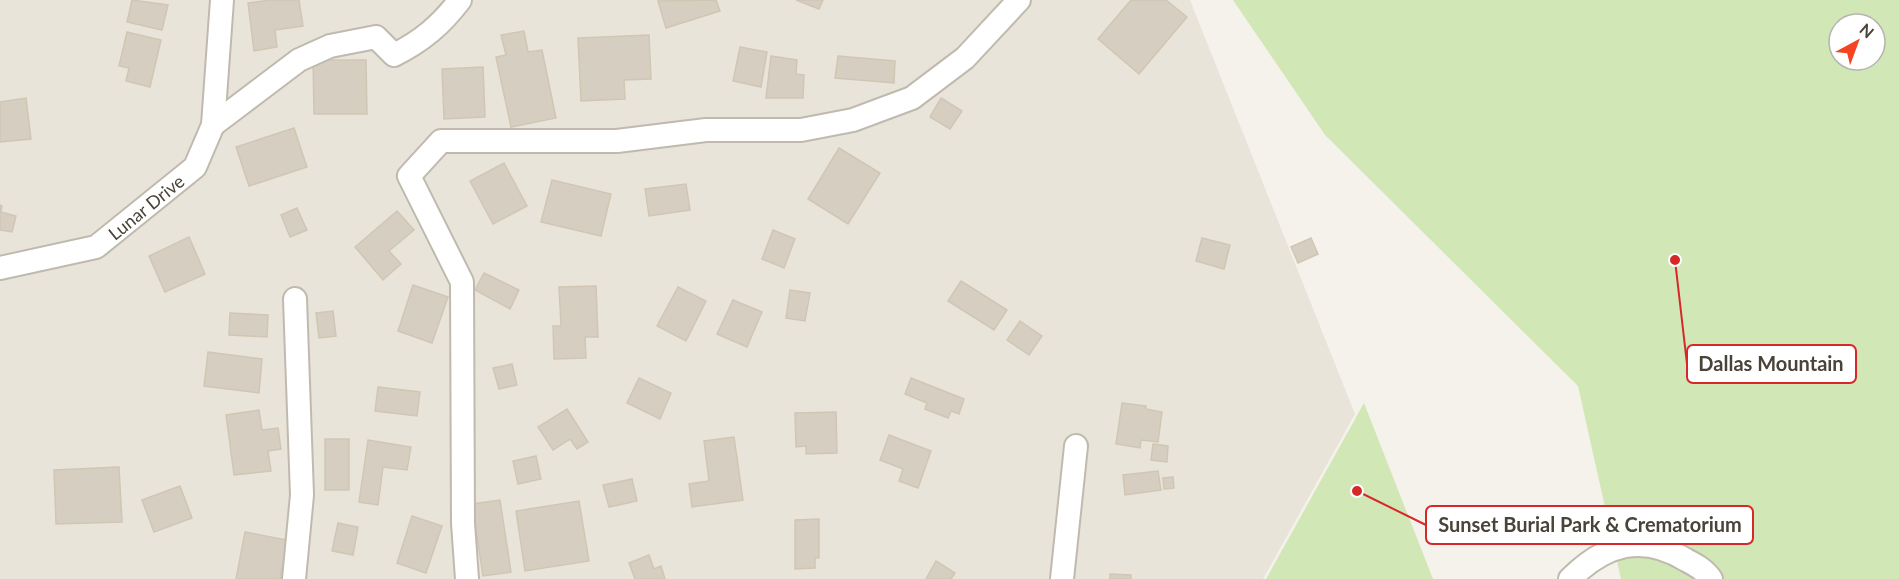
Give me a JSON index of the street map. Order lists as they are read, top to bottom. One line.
{"streets":{"street":["Lunar Drive"]},"places":["Dallas Mountain","Sunset Burial Park & Crematorium"],"north":"top right"}
